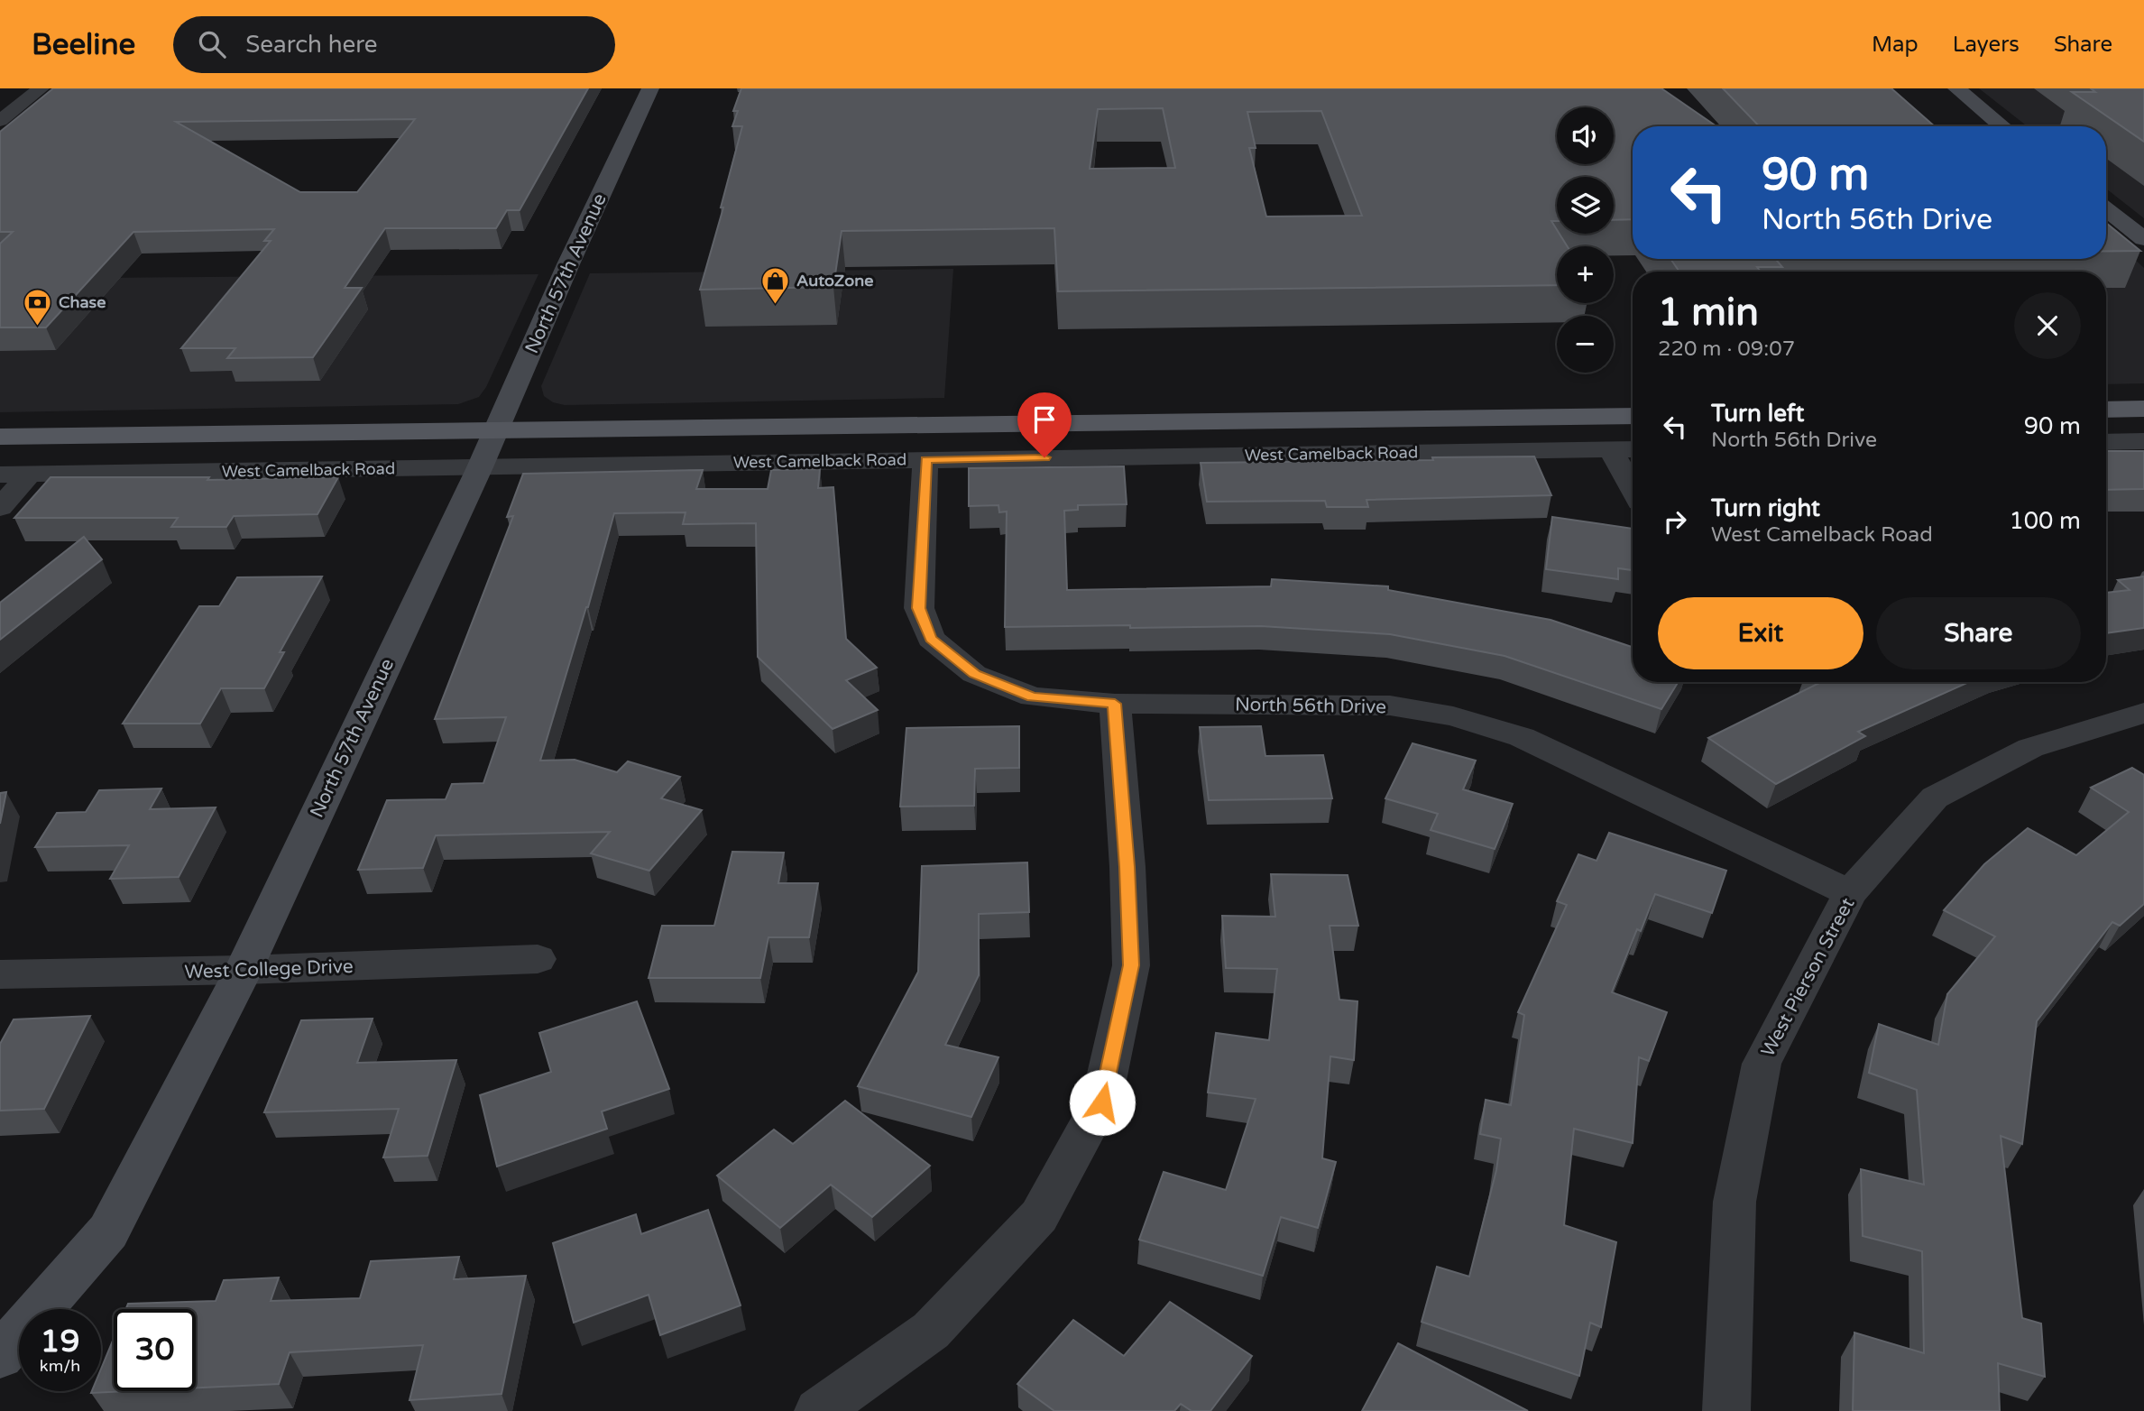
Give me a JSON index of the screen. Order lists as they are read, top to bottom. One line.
{"streets":{"main road":["West Camelback Road"],"street":["North 57th Avenue","North 56th Drive","West College Drive","West Pierson Street"]},"crossings":[["North 57th Avenue","West Camelback Road"],["North 57th Avenue","West College Drive"],["West Camelback Road","North 56th Drive"],["North 56th Drive","West Pierson Street"]],"places":{"shop":["AutoZone"],"bank":["Chase"]},"page":{"header":"Beeline","search":"Search here","nav":["Map","Layers","Share"],"map_buttons":["+","−"],"turn":["90 m","North 56th Drive"],"heading":["1 min","220 m · 09:07"],"list":[{"name":"Turn left","note":"North 56th Drive","value":"90 m"},{"name":"Turn right","note":"West Camelback Road","value":"100 m"}],"buttons":["Exit","Share"],"speed":"19 km/h","limit":"30"}}
